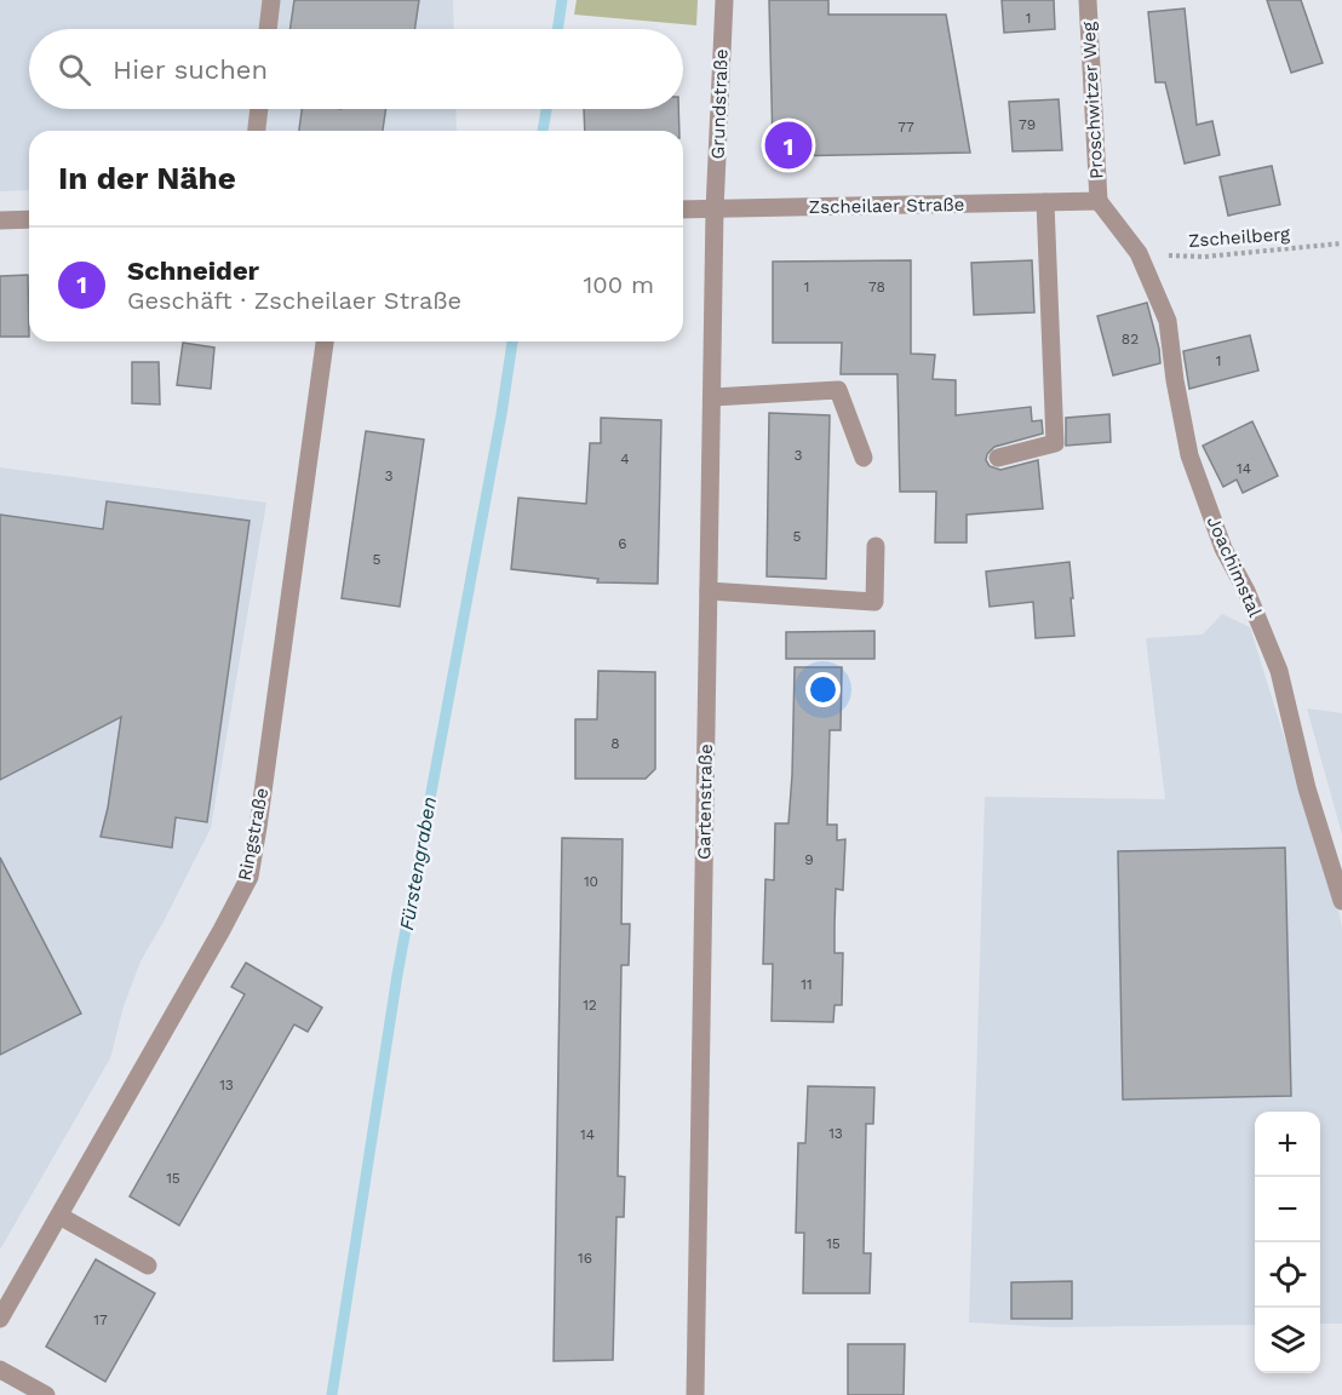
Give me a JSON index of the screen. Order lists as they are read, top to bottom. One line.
{"streets":{"street":["Proschwitzer Weg","Grundstraße","Zscheilaer Straße","Joachimstal","Gartenstraße","Ringstraße"],"path":["Zscheilberg"]},"crossings":[["Proschwitzer Weg","Zscheilaer Straße"],["Proschwitzer Weg","Joachimstal"],["Grundstraße","Zscheilaer Straße"],["Grundstraße","Gartenstraße"],["Zscheilaer Straße","Joachimstal"],["Zscheilaer Straße","Gartenstraße"],["Zscheilberg","Joachimstal"]],"water":["Fürstengraben"],"house_numbers":["1","79","77","1","78","82","1","3","4","14","3","5","6","5","8","9","10","11","12","13","13","14","15","15","16","17"],"page":{"search":"Hier suchen","pins":"1","heading":"In der Nähe","list":[{"mark":"1","name":"Schneider","note":"Geschäft · Zscheilaer Straße","value":"100 m"}],"map_buttons":["+","−"]}}
